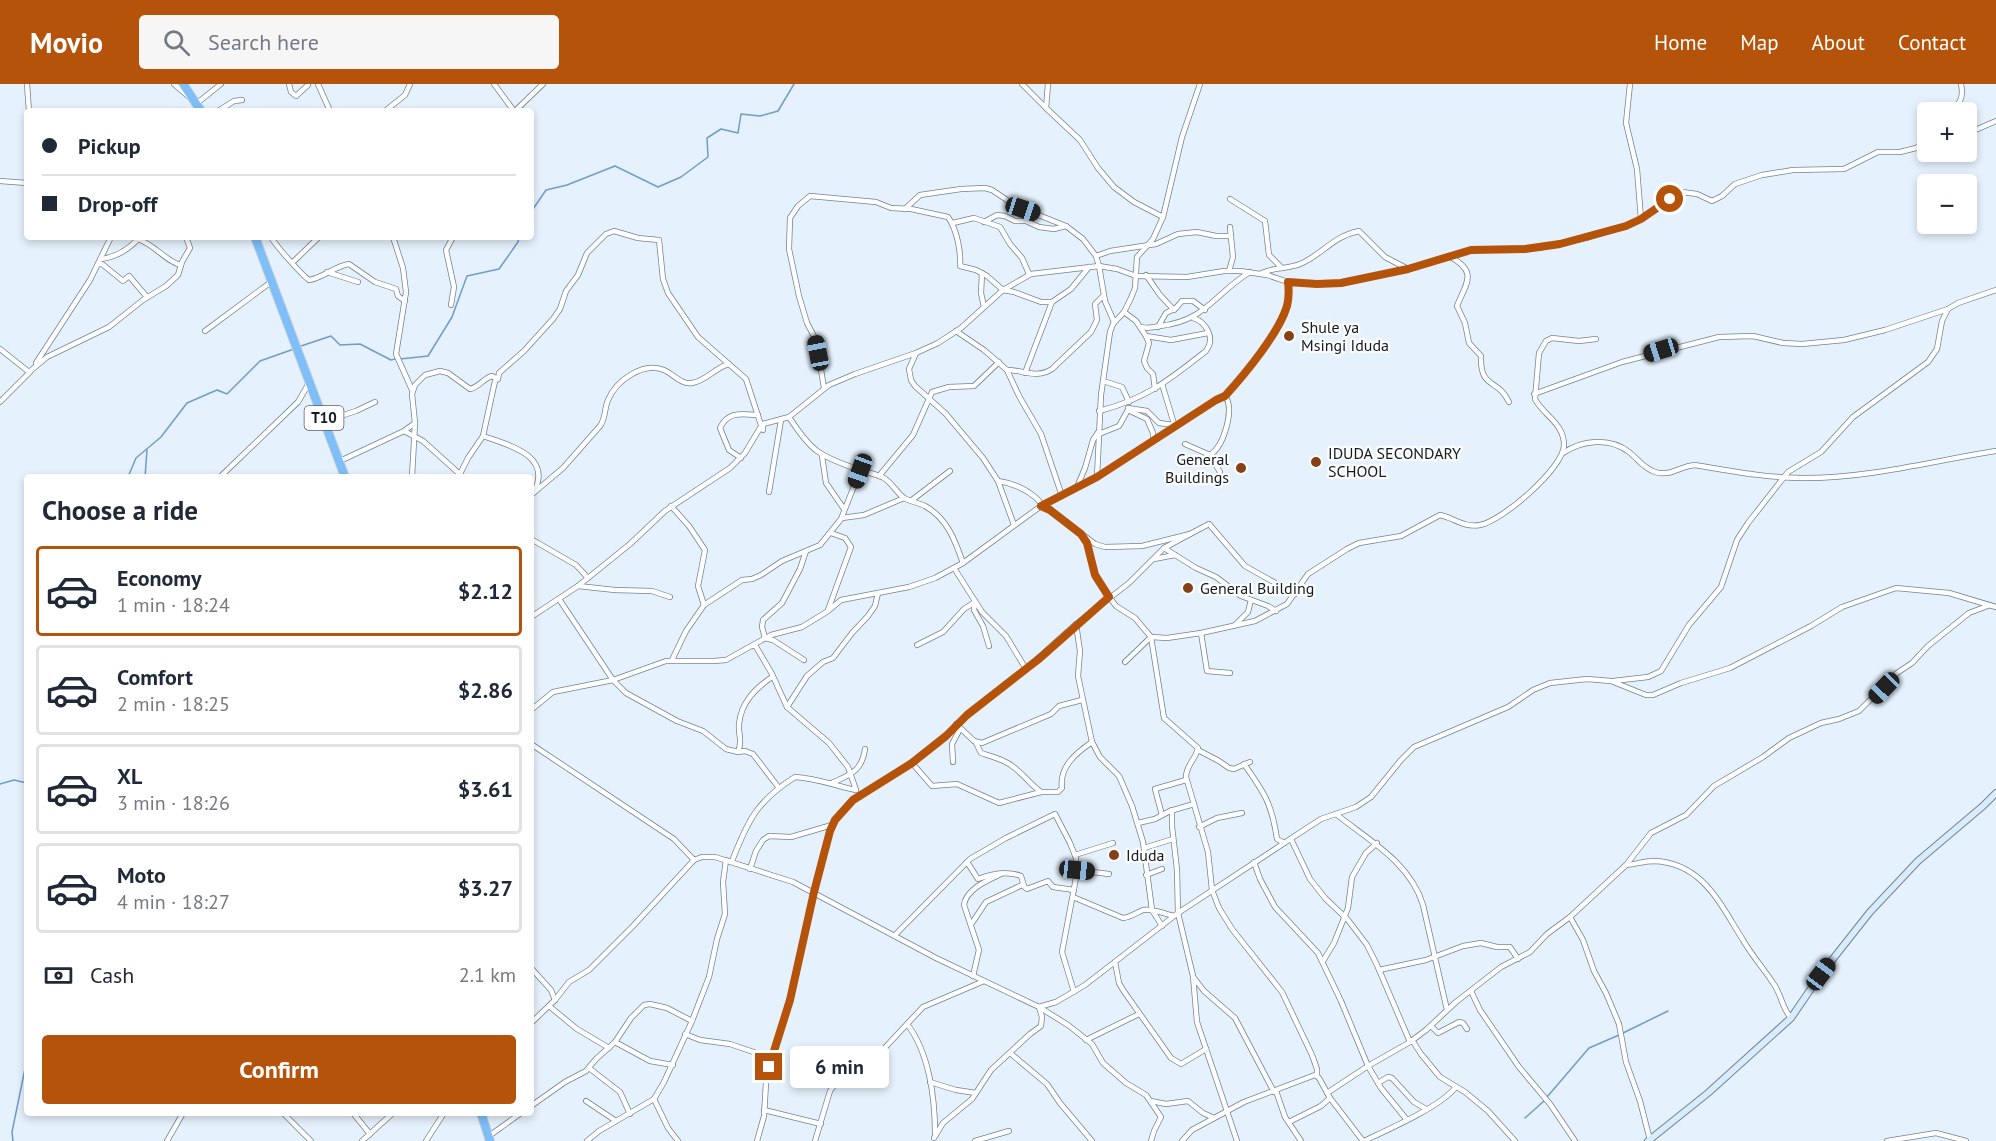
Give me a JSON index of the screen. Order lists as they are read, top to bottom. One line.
{"streets":{"highway":["T10"]},"places":["Shule ya Msingi Iduda","IDUDA SECONDARY SCHOOL","General Buildings","General Building","Iduda"],"page":{"header":"Movio","search":"Search here","nav":["Home","Map","About","Contact"],"map_buttons":["+","−"],"banner":["Pickup","Drop-off"],"heading":"Choose a ride","list":[{"name":"Economy","note":"1 min · 18:24","value":"$2.12"},{"name":"Comfort","note":"2 min · 18:25","value":"$2.86"},{"name":"XL","note":"3 min · 18:26","value":"$3.61"},{"name":"Moto","note":"4 min · 18:27","value":"$3.27"}],"pay":["Cash","2.1 km"],"buttons":"Confirm","bubble":"6 min"}}
